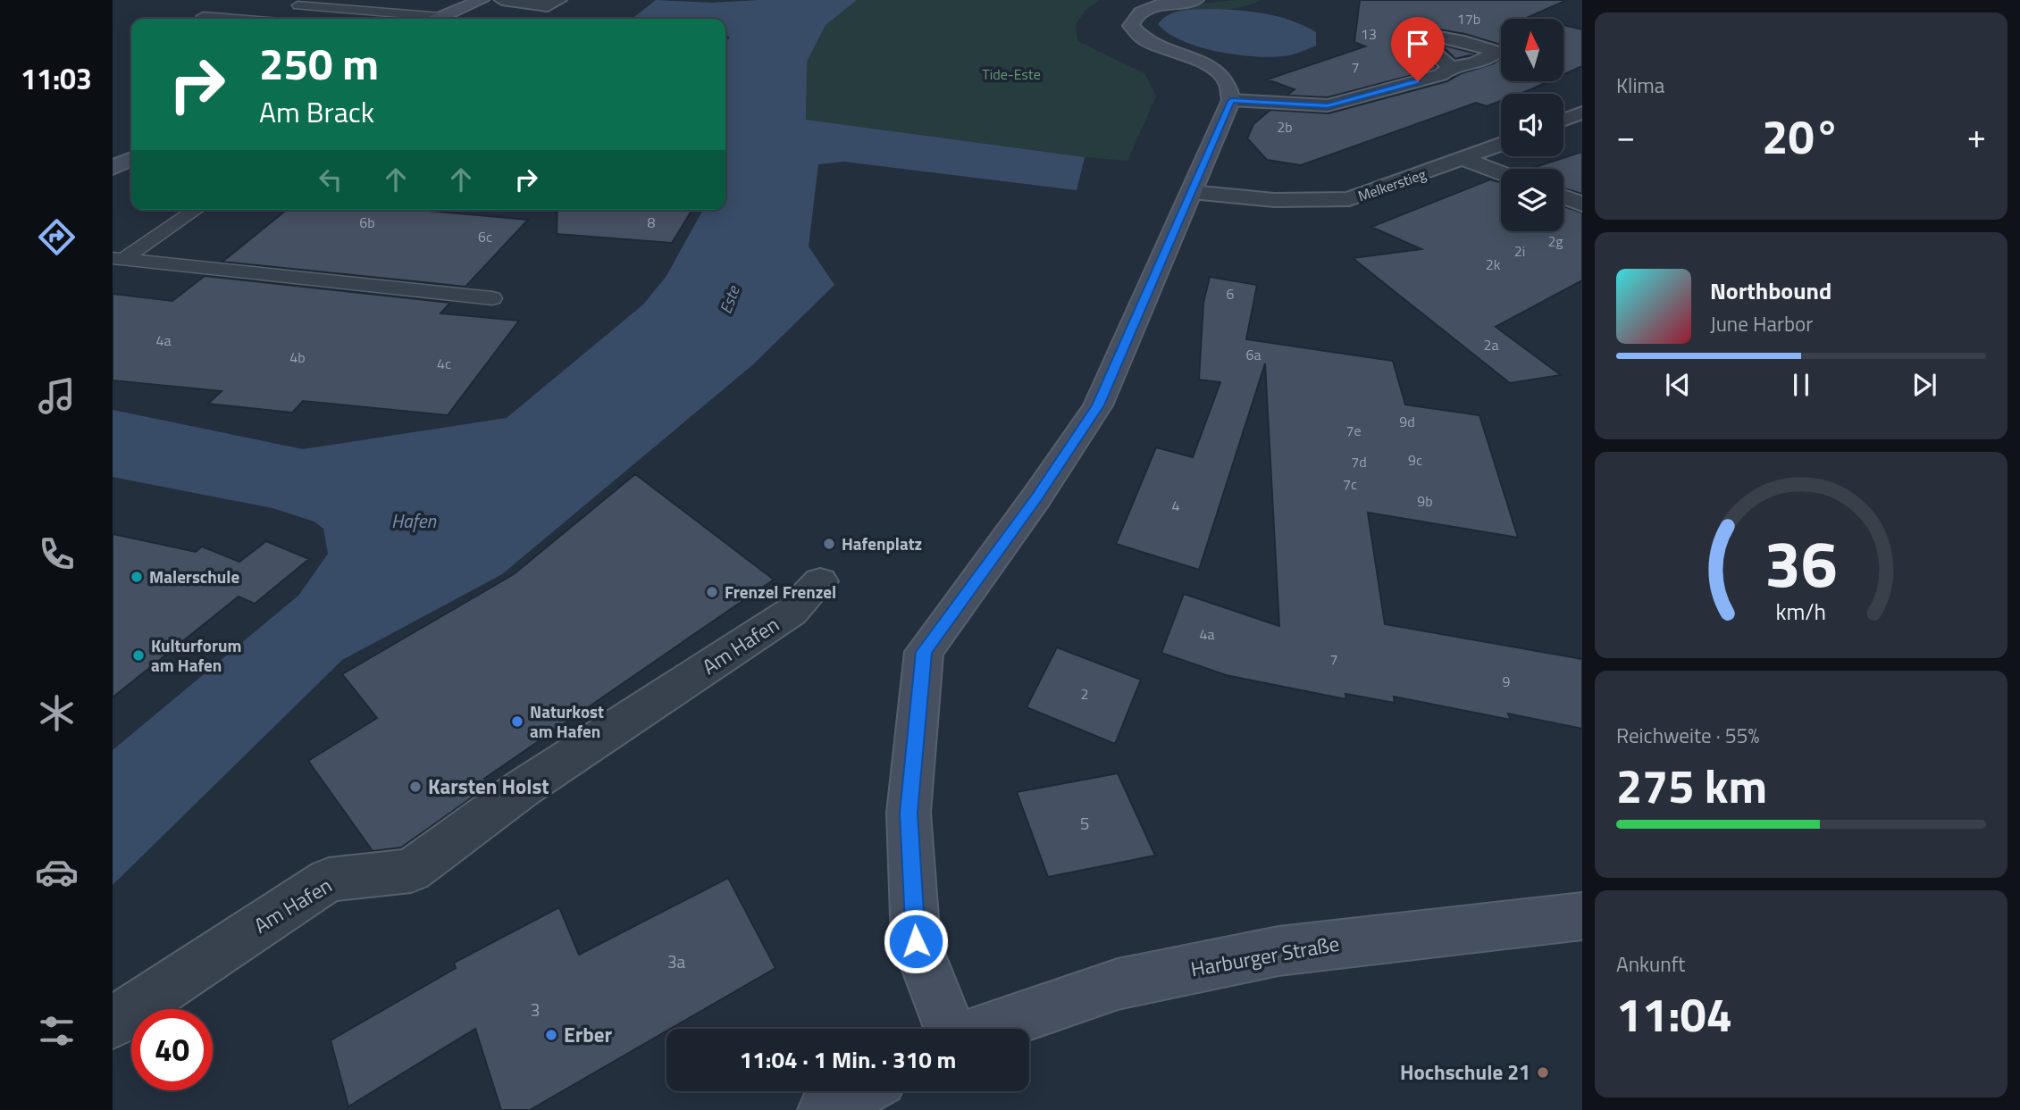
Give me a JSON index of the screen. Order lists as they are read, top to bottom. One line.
{"streets":{"street":["Melkerstieg","Am Hafen","Harburger Straße"]},"water":["Este","Hafen"],"parks":["Tide-Este"],"places":["Hafenplatz","Malerschule","Frenzel Frenzel","Kulturforum am Hafen","Naturkost am Hafen","Karsten Holst","Erber","Hochschule 21"],"house_numbers":["17b","13","7","2b","6b","8","6c","2g","2i","2k","6","4a","2a","6a","4b","4c","9d","7e","9c","7d","7c","9b","4","4a","7","9","2","5","3a","3"],"north":"top","page":{"tabs":"11:03","tile":["Klima",["Reichweite · 55%","275 km"],["Ankunft","11:04"]],"turn":["250 m","Am Brack"],"heat":["−","20°","+"],"song":["Northbound","June Harbor"],"limit":"40","trip":"11:04 · 1 Min. · 310 m","gauge":["36","km/h"]}}
